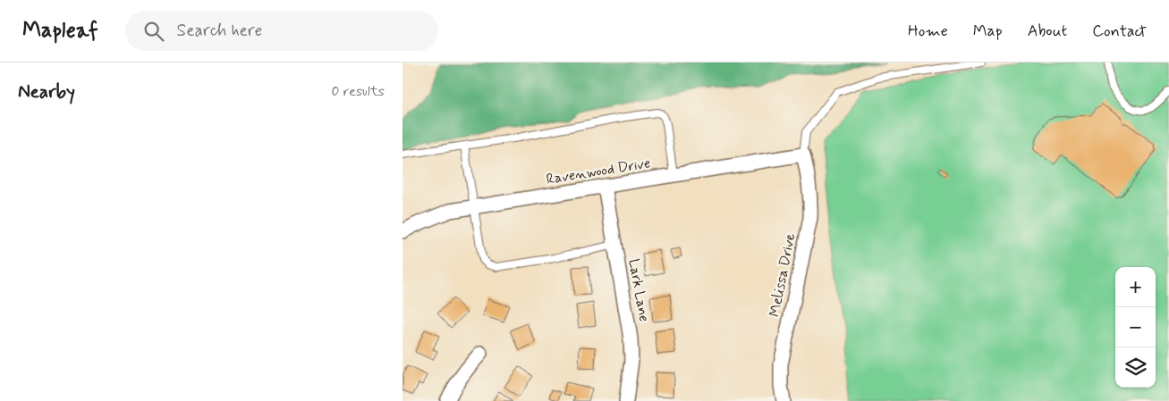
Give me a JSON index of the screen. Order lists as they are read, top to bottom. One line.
{"streets":{"street":["Ravenwood Drive","Melissa Drive","Lark Lane"]},"crossings":[["Ravenwood Drive","Melissa Drive"],["Ravenwood Drive","Lark Lane"]],"page":{"header":"Mapleaf","search":"Search here","nav":["Home","Map","About","Contact"],"heading":["Nearby","0 results"],"map_buttons":["+","−"]}}
